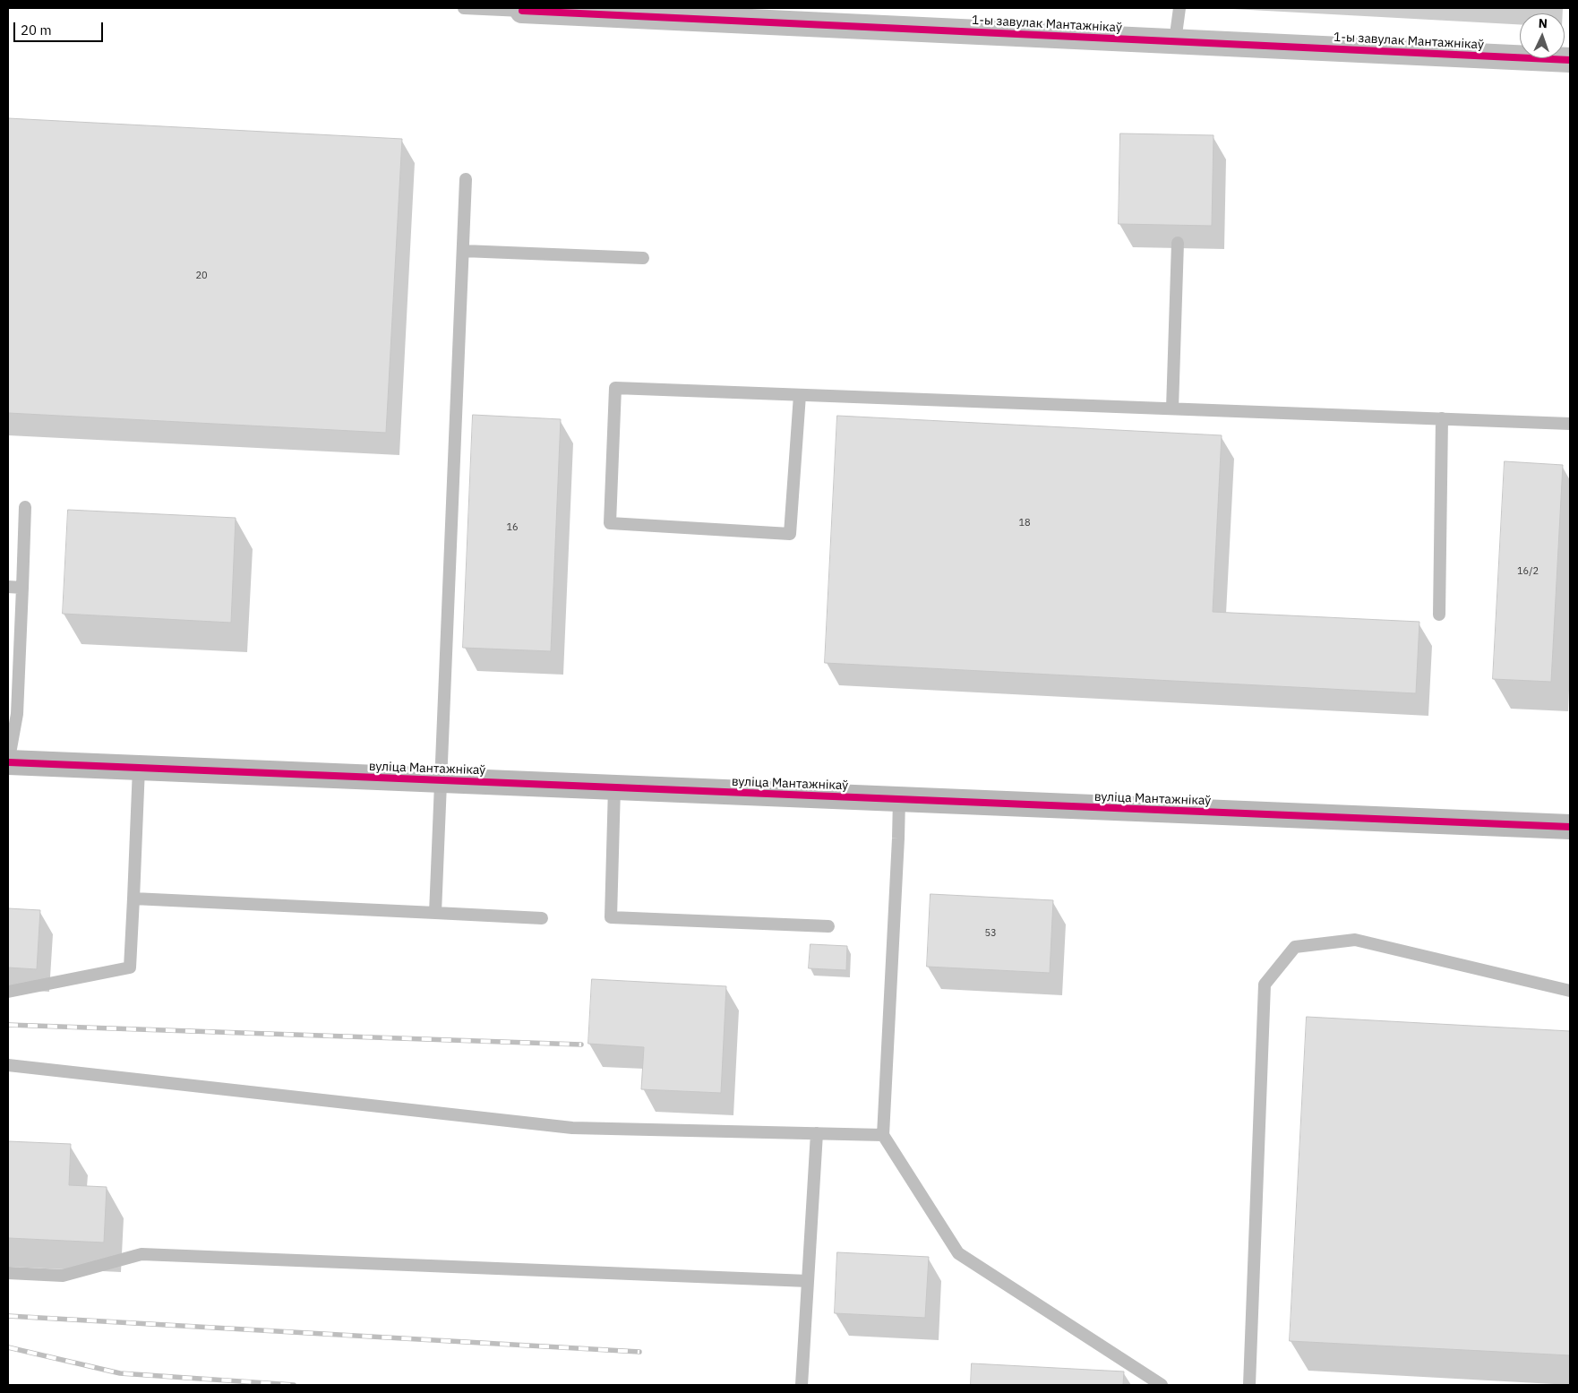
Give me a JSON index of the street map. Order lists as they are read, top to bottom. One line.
{"streets":{"street":["1-ы завулак Мантажнікаў","вуліца Мантажнікаў"]},"house_numbers":["20","18","16","16/2","53"],"scale_bar":"20 m","north":"top"}
